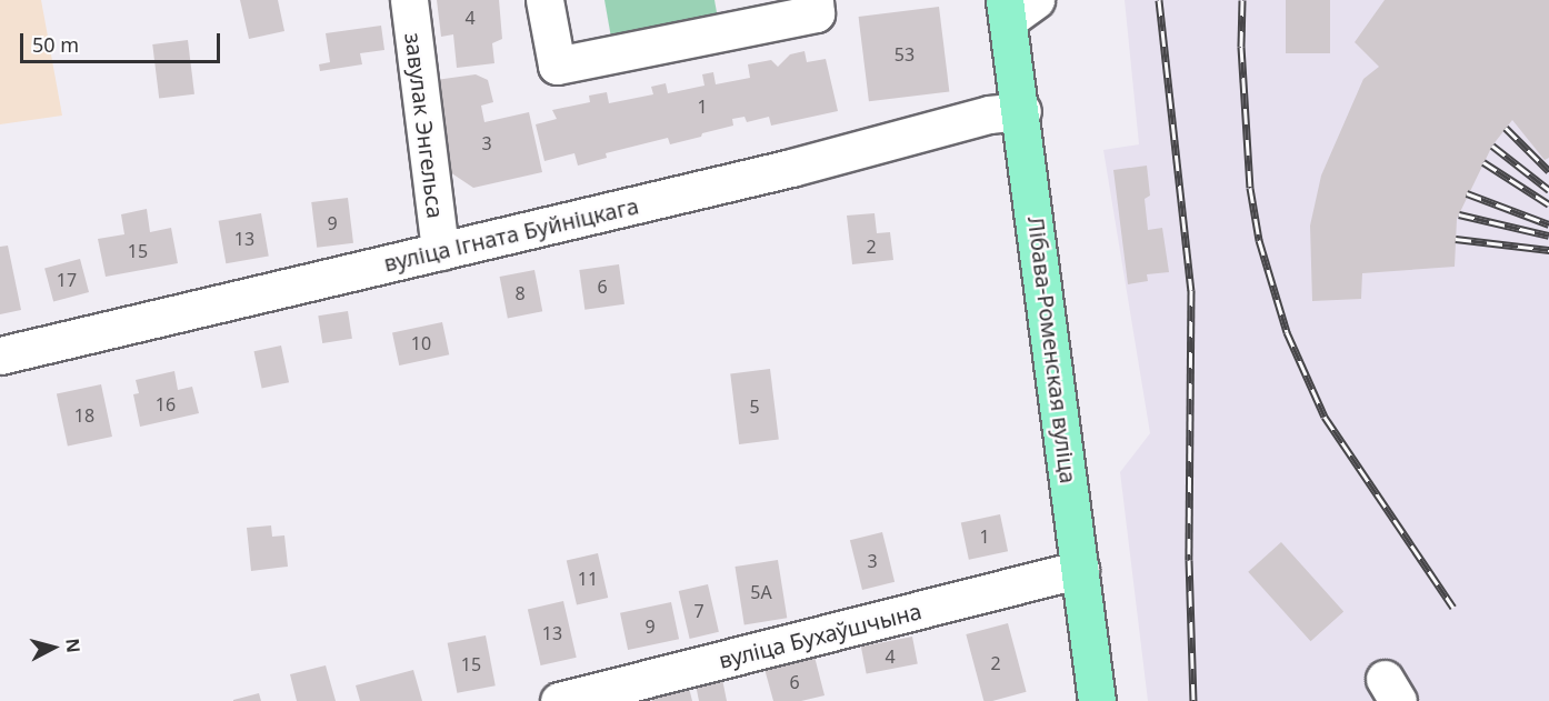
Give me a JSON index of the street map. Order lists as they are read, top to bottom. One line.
{"streets":{"main road":["Лібава-Роменская вуліца"],"street":["завулак Энгельса","вуліца Ігната Буйніцкага","вуліца Бухаўшчына"]},"crossings":[["завулак Энгельса","вуліца Ігната Буйніцкага"],["вуліца Ігната Буйніцкага","Лібава-Роменская вуліца"],["Лібава-Роменская вуліца","вуліца Бухаўшчына"]],"house_numbers":["4","53","1","3","9","13","2","15","17","6","8","10","16","5","18","1","3","11","5А","7","9","13","4","2","15","6"],"scale_bar":"50 m","north":"right"}
